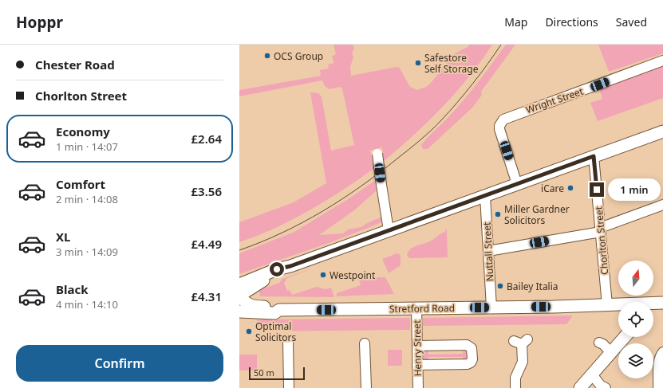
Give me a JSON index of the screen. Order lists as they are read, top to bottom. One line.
{"streets":{"main road":["Stretford Road"],"street":["Wright Street","Chorlton Street","Nuttall Street","Henry Street"]},"crossings":[["Chorlton Street","Stretford Road"],["Nuttall Street","Stretford Road"],["Stretford Road","Henry Street"]],"places":["OCS Group","Safestore Self Storage","iCare","Miller Gardner Solicitors","Westpoint","Bailey Italia","Optimal Solicitors"],"scale_bar":"50 m","north":"top","page":{"header":"Hoppr","nav":["Map","Directions","Saved"],"banner":["Chester Road","Chorlton Street"],"list":[{"name":"Economy","note":"1 min · 14:07","value":"£2.64"},{"name":"Comfort","note":"2 min · 14:08","value":"£3.56"},{"name":"XL","note":"3 min · 14:09","value":"£4.49"},{"name":"Black","note":"4 min · 14:10","value":"£4.31"}],"bubble":"1 min","buttons":"Confirm","scale":"50 m"}}
